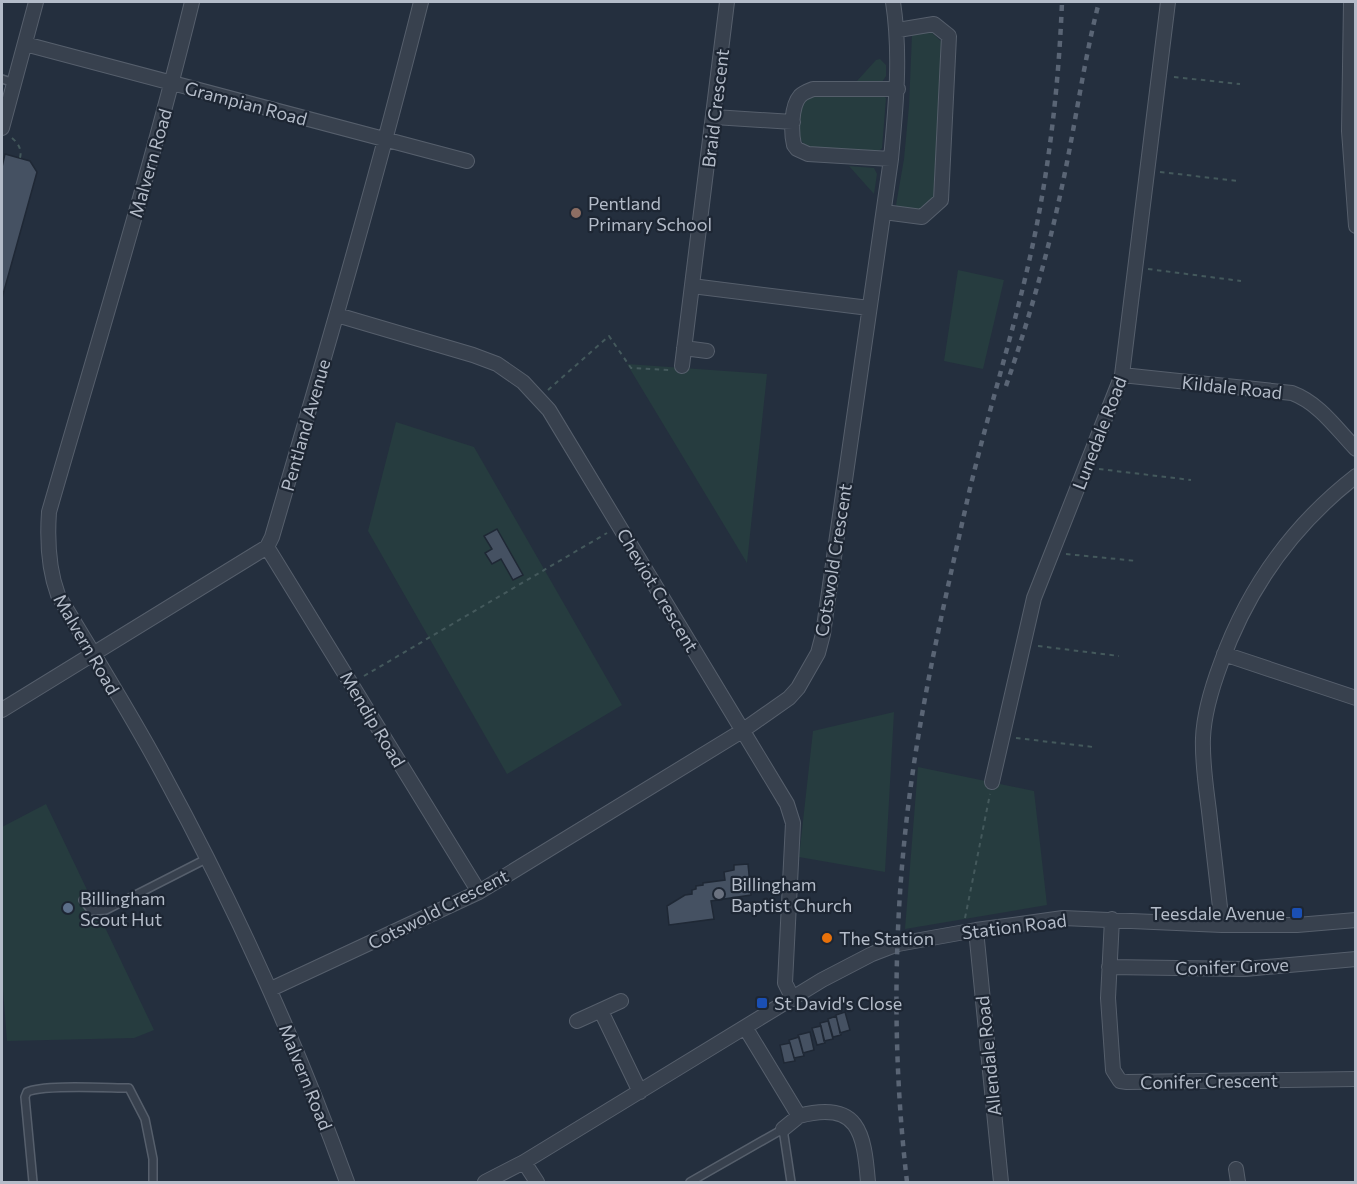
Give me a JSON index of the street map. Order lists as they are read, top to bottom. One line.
{"streets":{"street":["Grampian Road","Braid Crescent","Malvern Road","Kildale Road","Pentland Avenue","Lunedale Road","Cotswold Crescent","Cheviot Crescent","Mendip Road","Station Road","Conifer Grove","Allendale Road","Conifer Crescent"]},"crossings":[["Grampian Road","Malvern Road"],["Grampian Road","Pentland Avenue"],["Malvern Road","Cotswold Crescent"],["Kildale Road","Lunedale Road"],["Pentland Avenue","Cheviot Crescent"],["Pentland Avenue","Mendip Road"],["Cotswold Crescent","Cheviot Crescent"],["Cotswold Crescent","Mendip Road"],["Cheviot Crescent","Station Road"],["Station Road","Allendale Road"],["Station Road","Conifer Crescent"],["Conifer Grove","Conifer Crescent"]],"places":{"other":["Pentland Primary School","Billingham Baptist Church","Billingham Scout Hut","The Station"],"transit":["Teesdale Avenue","St David's Close"]}}
